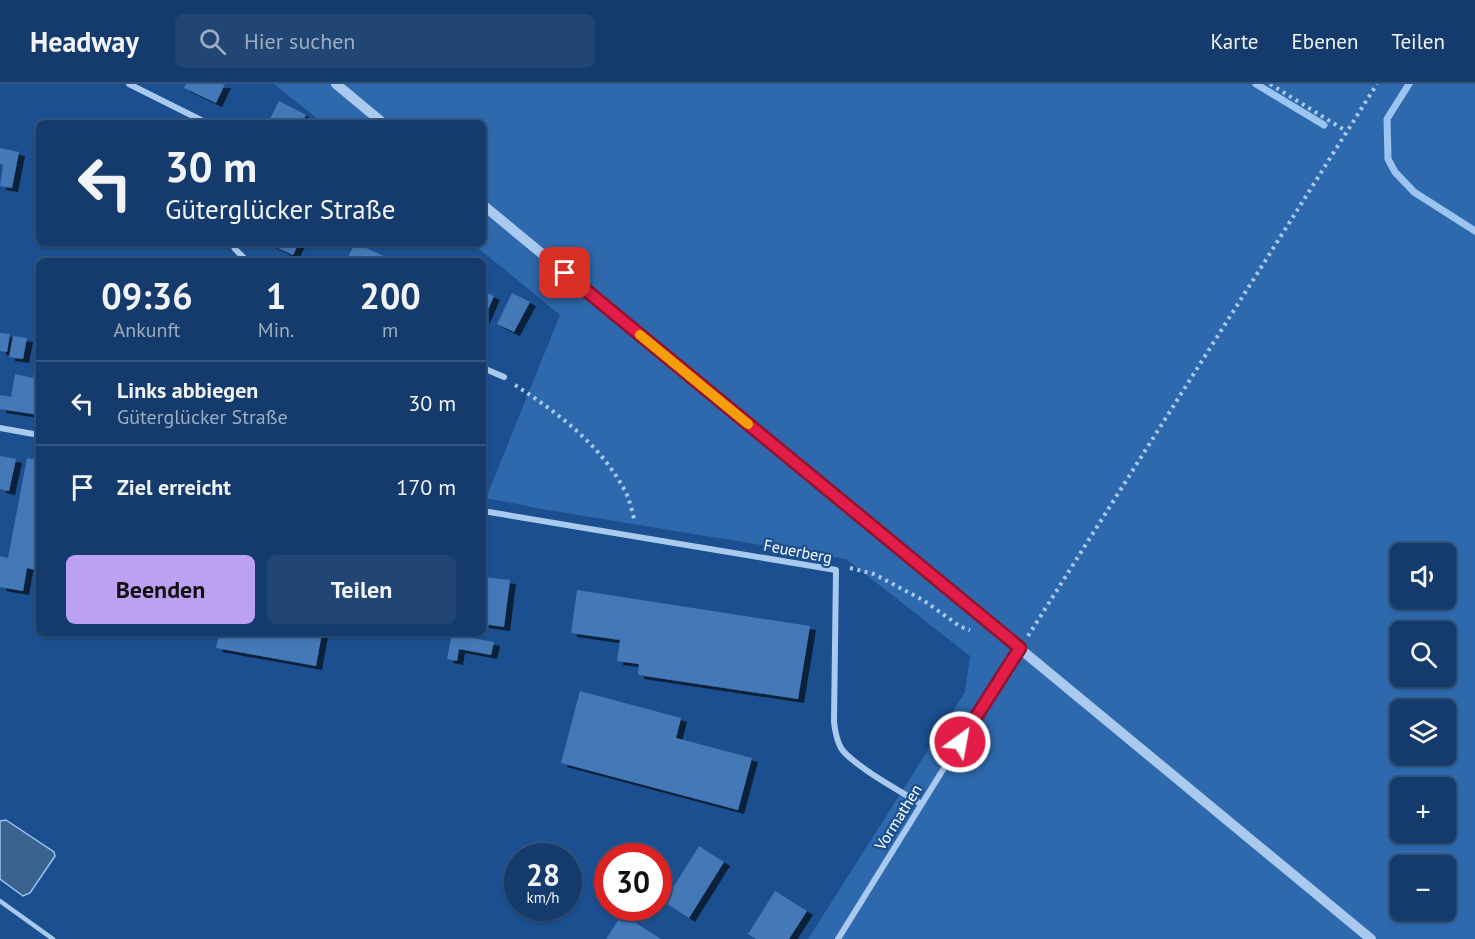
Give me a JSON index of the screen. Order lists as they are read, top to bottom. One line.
{"streets":{"street":["Feuerberg","Vormathen"]},"crossings":[["Feuerberg","Vormathen"]],"page":{"header":"Headway","search":"Hier suchen","nav":["Karte","Ebenen","Teilen"],"turn":["30 m","Güterglücker Straße"],"eta":["09:36","Ankunft","1","Min.","200","m"],"list":[{"name":"Links abbiegen","note":"Güterglücker Straße","value":"30 m"},{"name":"Ziel erreicht","value":"170 m"}],"map_buttons":["+","−"],"buttons":["Beenden","Teilen"],"speed":"28 km/h","limit":"30"}}
